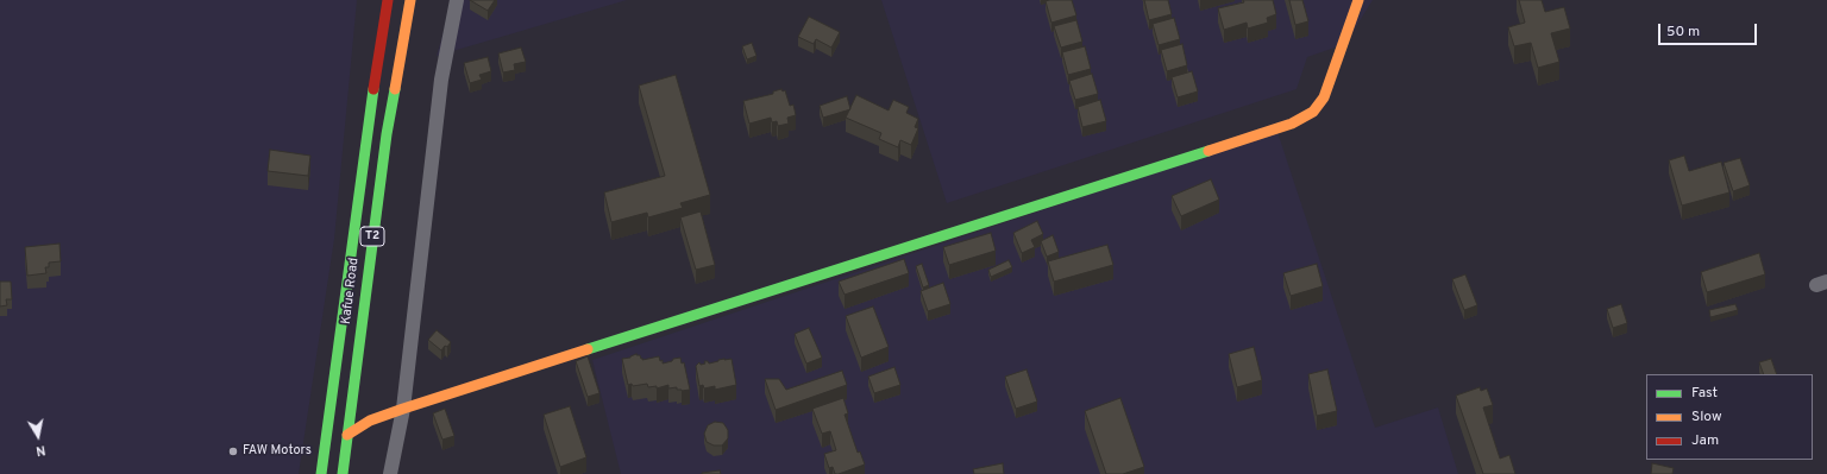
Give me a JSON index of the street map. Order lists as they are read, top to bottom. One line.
{"streets":{"street":["T2","Kafue Road"]},"places":["FAW Motors"],"legend":["Fast","Slow","Jam"],"scale_bar":"50 m","north":"bottom"}
